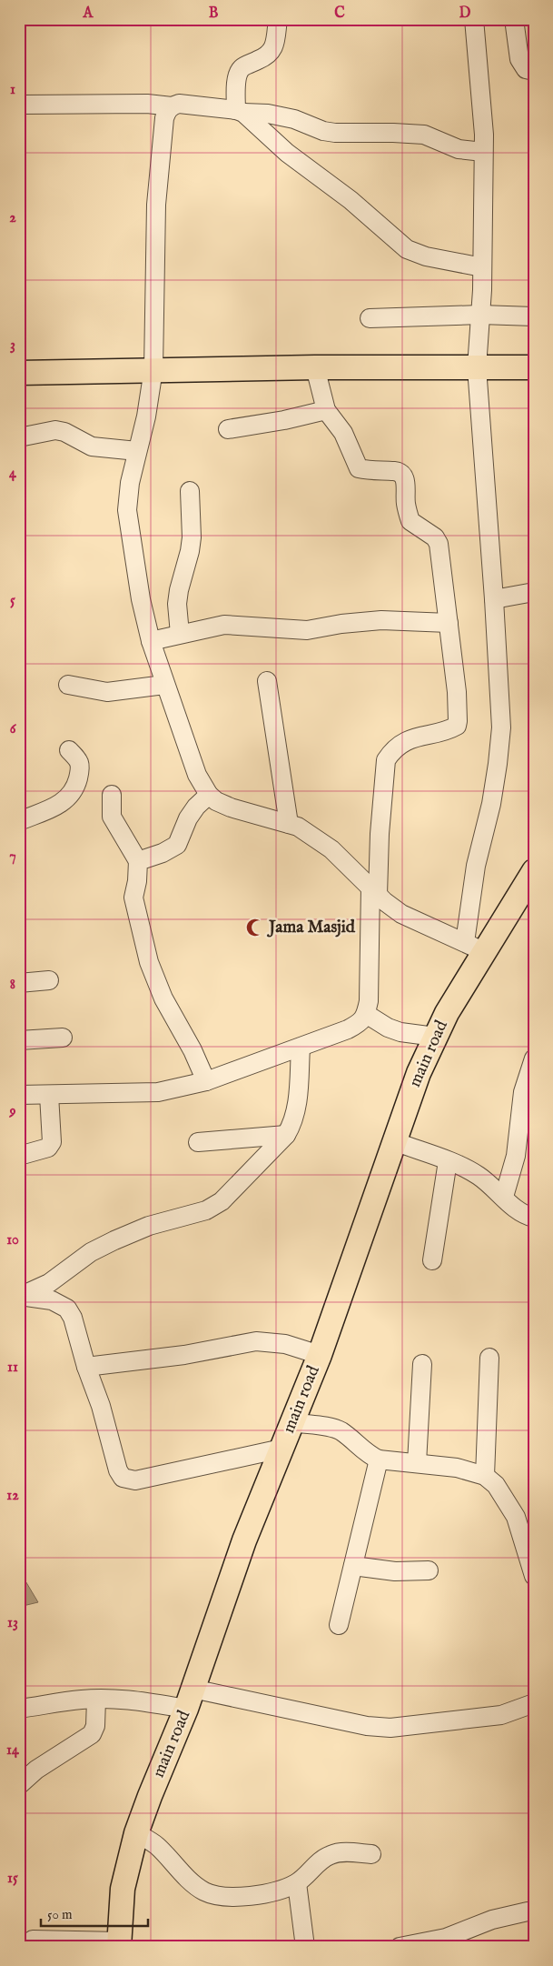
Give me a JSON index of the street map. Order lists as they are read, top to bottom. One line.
{"streets":{"main road":["main road"]},"places":{"mosque":["Jama Masjid"]},"scale_bar":"50 m","grid":{"columns":["A","B","C","D"],"rows":["1","2","3","4","5","6","7","8","9","10","11","12","13","14","15"]}}
